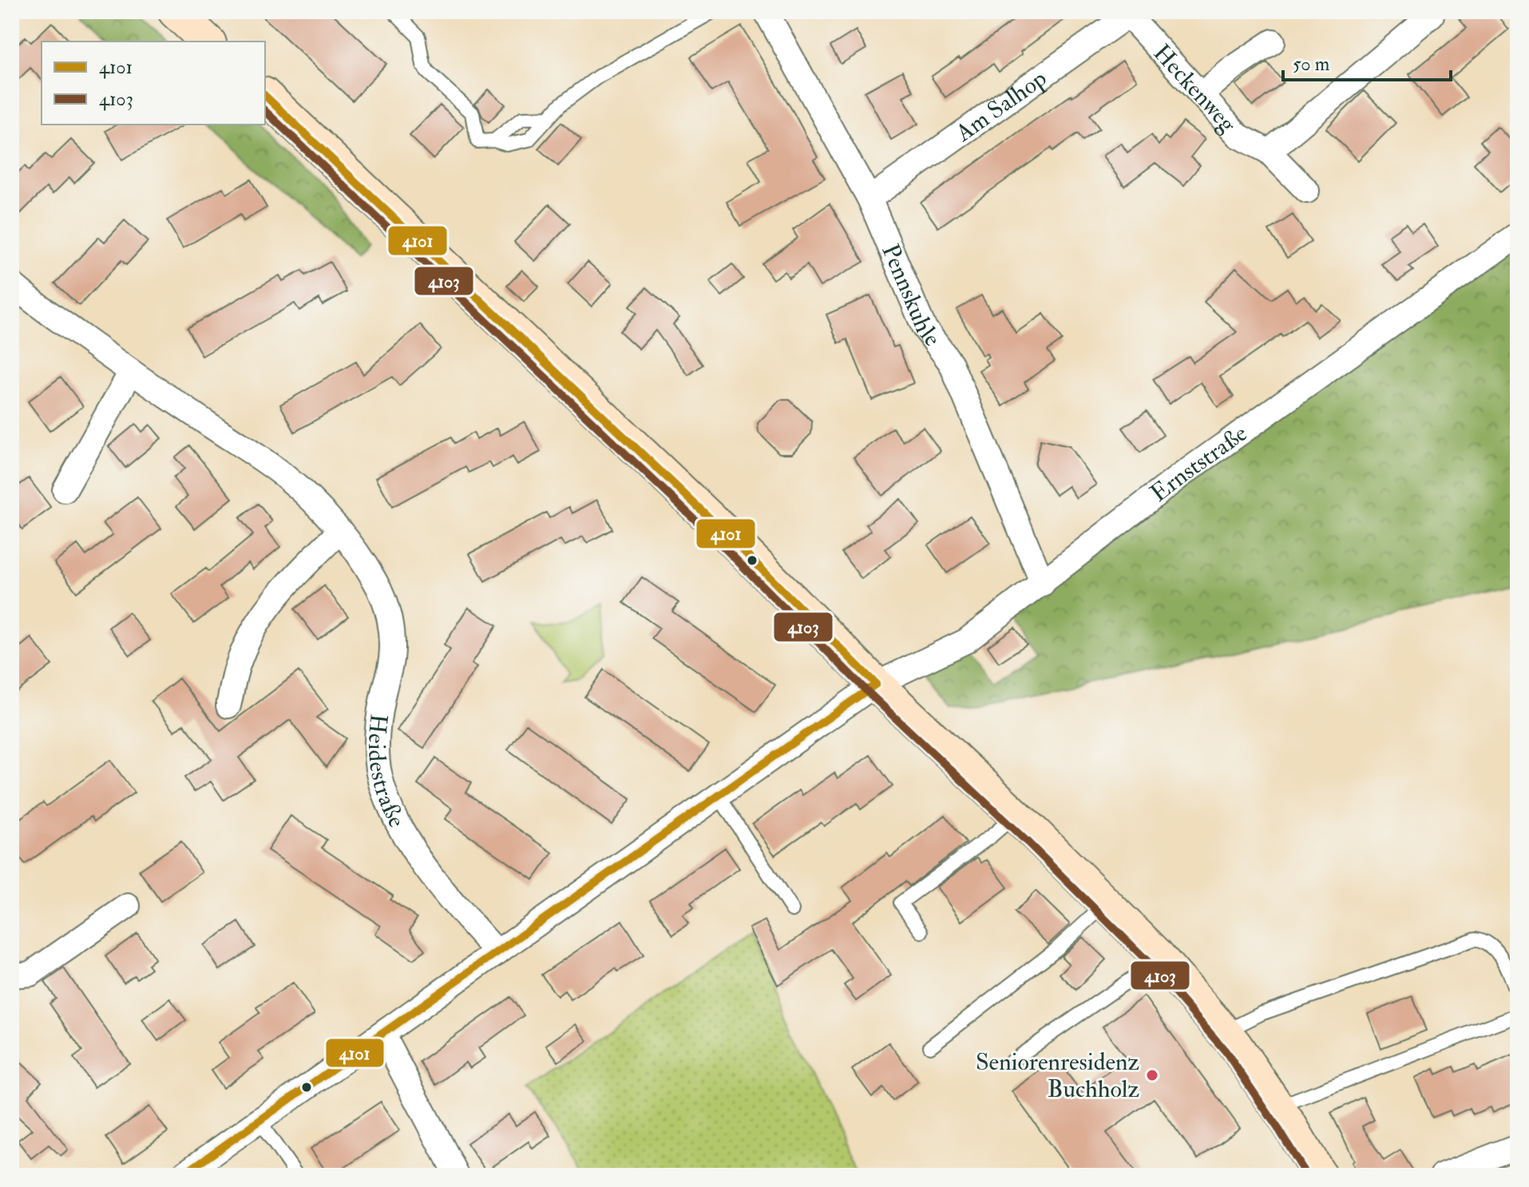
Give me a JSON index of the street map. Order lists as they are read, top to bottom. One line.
{"streets":{"street":["Heckenweg","Am Salhop","Pennskuhle","Ernststraße","Heidestraße"]},"crossings":[["Heckenweg","Am Salhop"],["Am Salhop","Pennskuhle"],["Pennskuhle","Ernststraße"],["Ernststraße","Heidestraße"]],"places":["Seniorenresidenz Buchholz"],"lines":["transit line 4101","transit line 4103"],"legend":["4101","4103"],"scale_bar":"50 m"}
